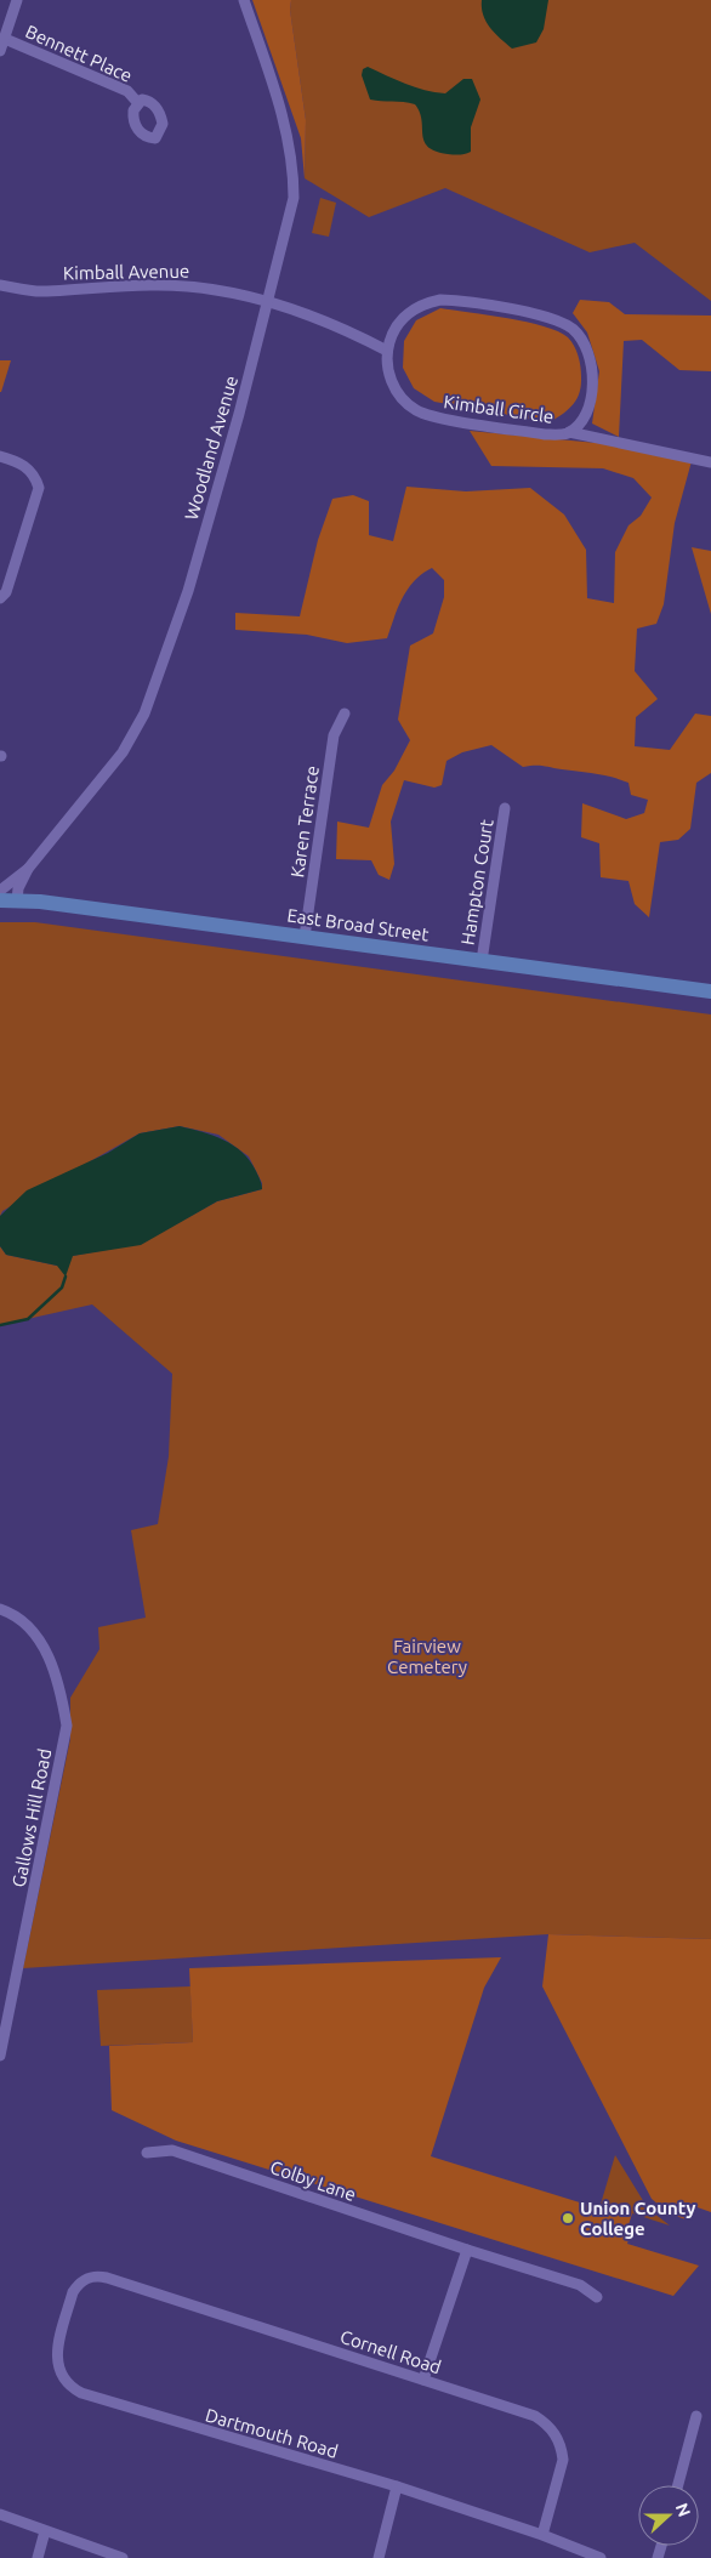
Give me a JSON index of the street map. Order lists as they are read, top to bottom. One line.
{"streets":{"street":["Bennett Place","Kimball Avenue","Kimball Circle","Woodland Avenue","Karen Terrace","Hampton Court","East Broad Street","Gallows Hill Road","Colby Lane","Cornell Road","Dartmouth Road"]},"crossings":[["Kimball Avenue","Kimball Circle"],["Kimball Avenue","Woodland Avenue"],["Woodland Avenue","East Broad Street"],["Karen Terrace","East Broad Street"],["Hampton Court","East Broad Street"],["Cornell Road","Dartmouth Road"]],"parks":["Fairview Cemetery"],"places":["Union County College"],"north":"right"}
